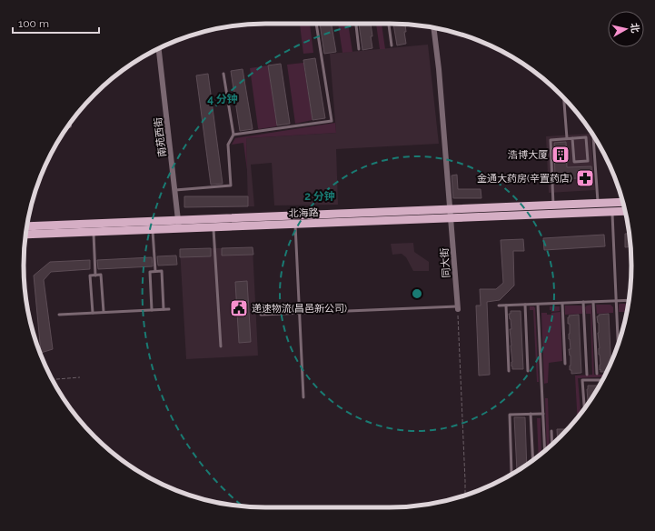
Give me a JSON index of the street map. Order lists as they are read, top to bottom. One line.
{"streets":{"main road":["北海路"],"street":["南苑西街","同大街"]},"crossings":[["南苑西街","北海路"],["北海路","同大街"]],"places":{"building":["浩博大厦"],"pharmacy":["金通大药房(辛置药店)"],"public building":["递速物流(昌邑新公司)"]},"scale_bar":"100 m","north":"right","rings":["4 分钟","2 分钟"]}
